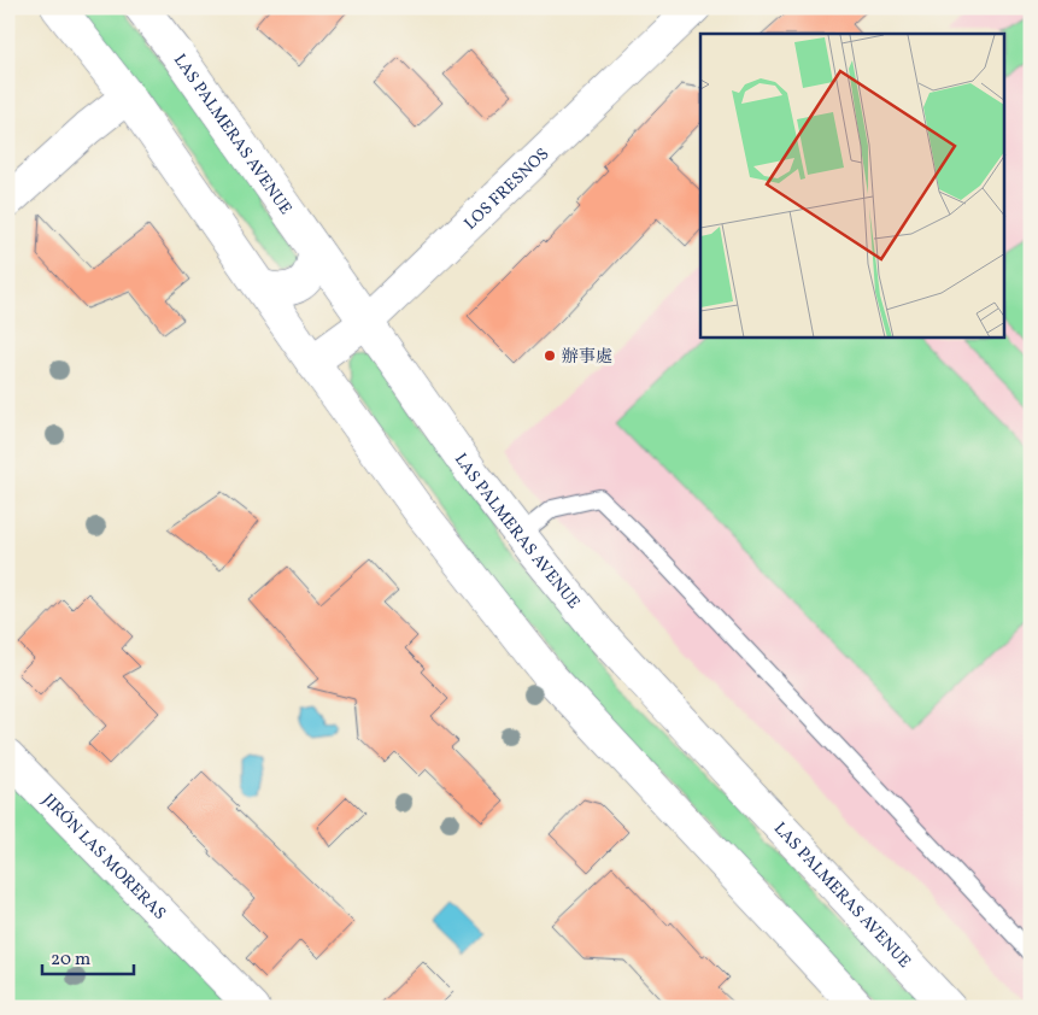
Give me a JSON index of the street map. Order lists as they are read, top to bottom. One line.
{"streets":{"main road":["LAS PALMERAS AVENUE","LOS FRESNOS","JIRÓN LAS MORERAS"]},"crossings":[["LAS PALMERAS AVENUE","LOS FRESNOS"]],"places":["辦事處"],"scale_bar":"20 m"}
